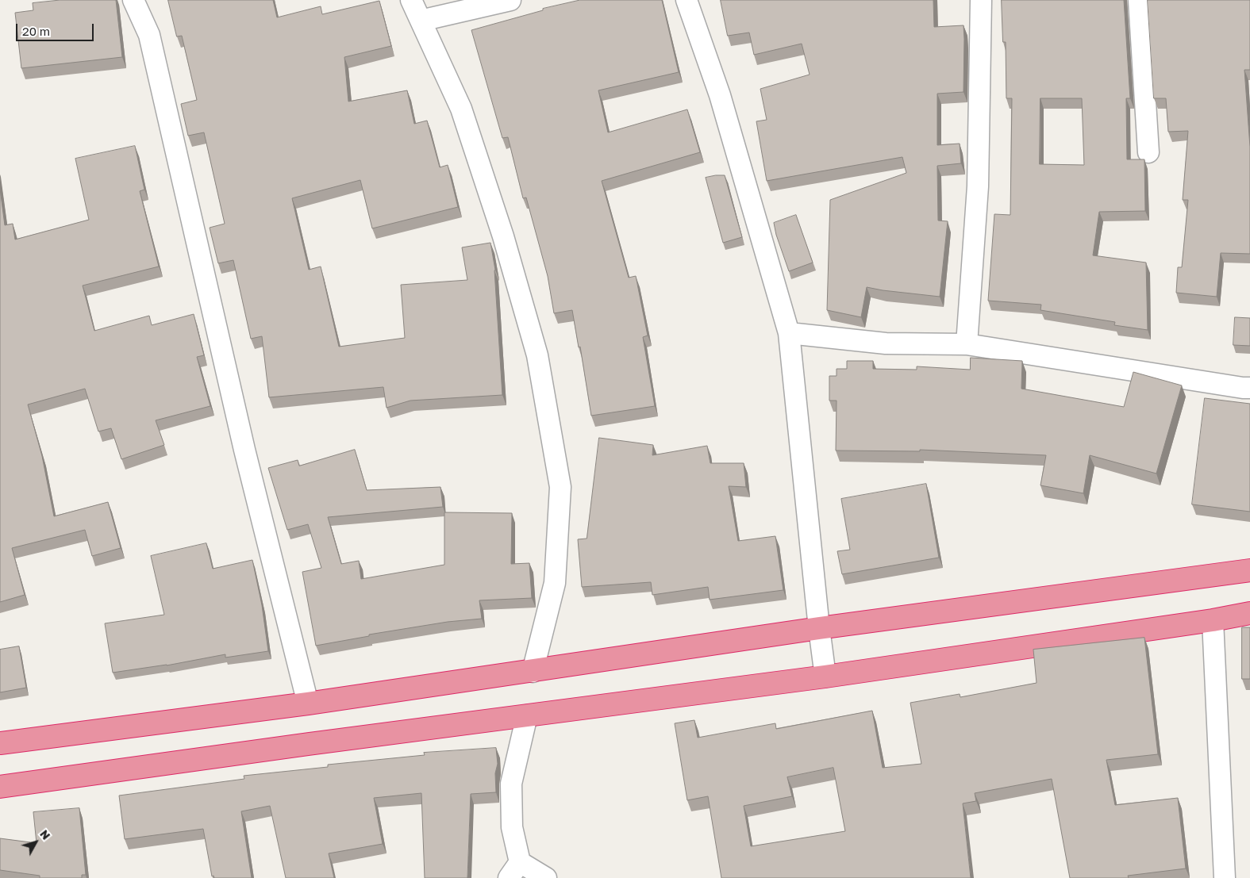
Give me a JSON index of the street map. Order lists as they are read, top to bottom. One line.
{"scale_bar":"20 m","north":"top right"}
